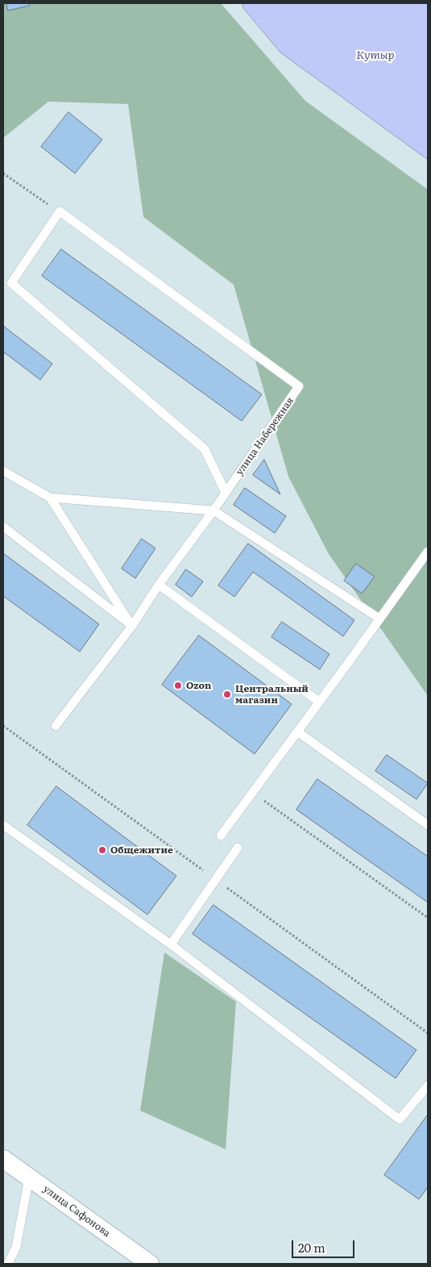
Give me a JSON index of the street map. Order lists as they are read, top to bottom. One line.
{"streets":{"street":["улица Сафонова"],"lane":["улица Набережная"]},"water":["Кутыр"],"places":["Ozon","Центральный магазин","Общежитие"],"scale_bar":"20 m"}
